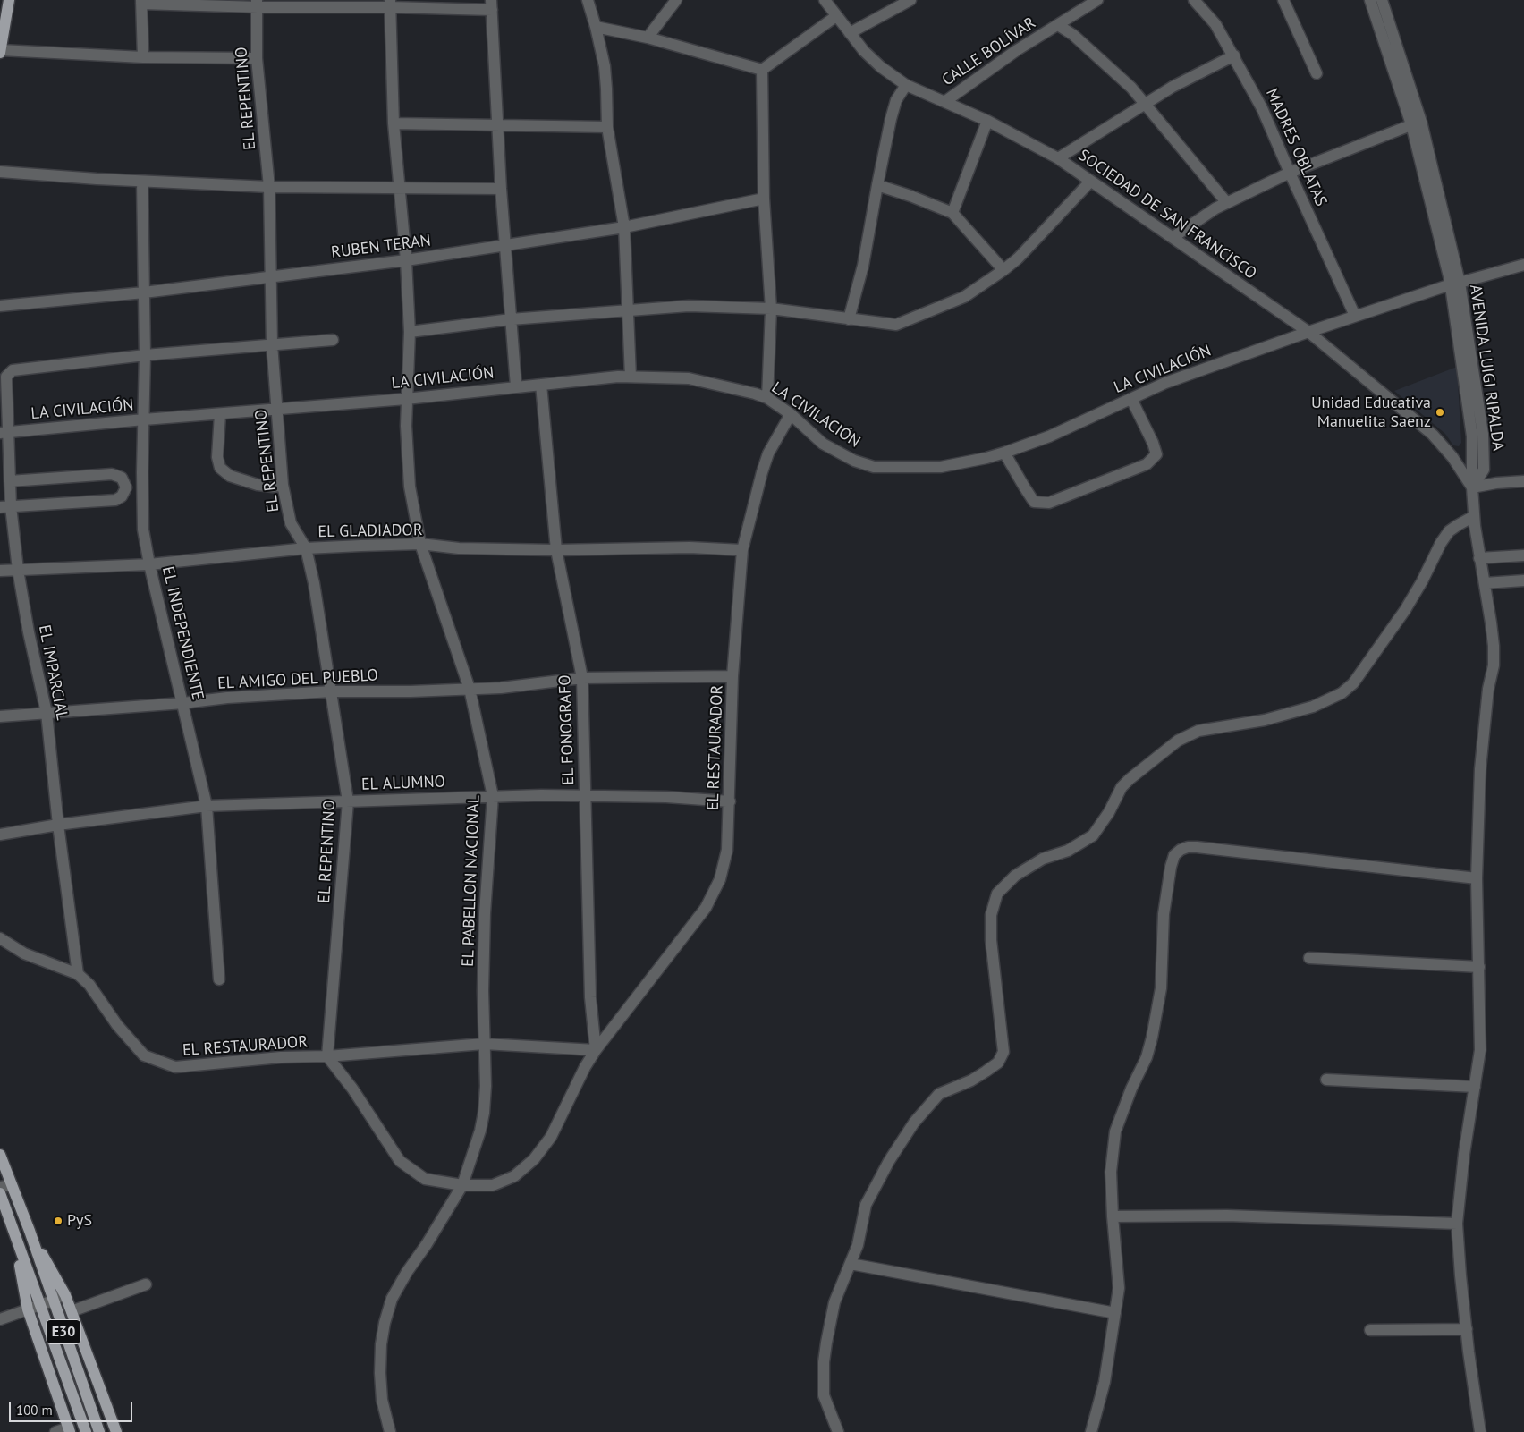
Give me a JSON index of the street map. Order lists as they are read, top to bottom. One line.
{"streets":{"main road":["E30"],"street":["CALLE BOLÍVAR","EL REPENTINO","MADRES OBLATAS","SOCIEDAD DE SAN FRANCISCO","RUBEN TERAN","AVENIDA LUIGI RIPALDA","LA CIVILACIÓN","EL GLADIADOR","EL INDEPENDIENTE","EL IMPARCIAL","EL AMIGO DEL PUEBLO","EL FONOGRAFO","EL RESTAURADOR","EL ALUMNO","EL PABELLON NACIONAL"]},"crossings":[["CALLE BOLÍVAR","SOCIEDAD DE SAN FRANCISCO"],["EL REPENTINO","RUBEN TERAN"],["EL REPENTINO","LA CIVILACIÓN"],["EL REPENTINO","EL GLADIADOR"],["EL REPENTINO","EL AMIGO DEL PUEBLO"],["EL REPENTINO","EL RESTAURADOR"],["EL REPENTINO","EL ALUMNO"],["MADRES OBLATAS","LA CIVILACIÓN"],["SOCIEDAD DE SAN FRANCISCO","AVENIDA LUIGI RIPALDA"],["SOCIEDAD DE SAN FRANCISCO","LA CIVILACIÓN"],["RUBEN TERAN","EL INDEPENDIENTE"],["RUBEN TERAN","EL PABELLON NACIONAL"],["AVENIDA LUIGI RIPALDA","LA CIVILACIÓN"],["LA CIVILACIÓN","EL INDEPENDIENTE"],["LA CIVILACIÓN","EL IMPARCIAL"],["LA CIVILACIÓN","EL FONOGRAFO"],["LA CIVILACIÓN","EL RESTAURADOR"],["LA CIVILACIÓN","EL PABELLON NACIONAL"],["EL GLADIADOR","EL INDEPENDIENTE"],["EL GLADIADOR","EL IMPARCIAL"],["EL GLADIADOR","EL FONOGRAFO"],["EL GLADIADOR","EL RESTAURADOR"],["EL GLADIADOR","EL PABELLON NACIONAL"],["EL INDEPENDIENTE","EL IMPARCIAL"],["EL INDEPENDIENTE","EL AMIGO DEL PUEBLO"],["EL INDEPENDIENTE","EL ALUMNO"],["EL IMPARCIAL","EL AMIGO DEL PUEBLO"],["EL IMPARCIAL","EL RESTAURADOR"],["EL IMPARCIAL","EL ALUMNO"],["EL AMIGO DEL PUEBLO","EL PABELLON NACIONAL"],["EL FONOGRAFO","EL RESTAURADOR"],["EL FONOGRAFO","EL ALUMNO"],["EL RESTAURADOR","EL ALUMNO"],["EL RESTAURADOR","EL PABELLON NACIONAL"],["EL ALUMNO","EL PABELLON NACIONAL"]],"places":["Unidad Educativa Manuelita Saenz","PyS"],"scale_bar":"100 m"}
